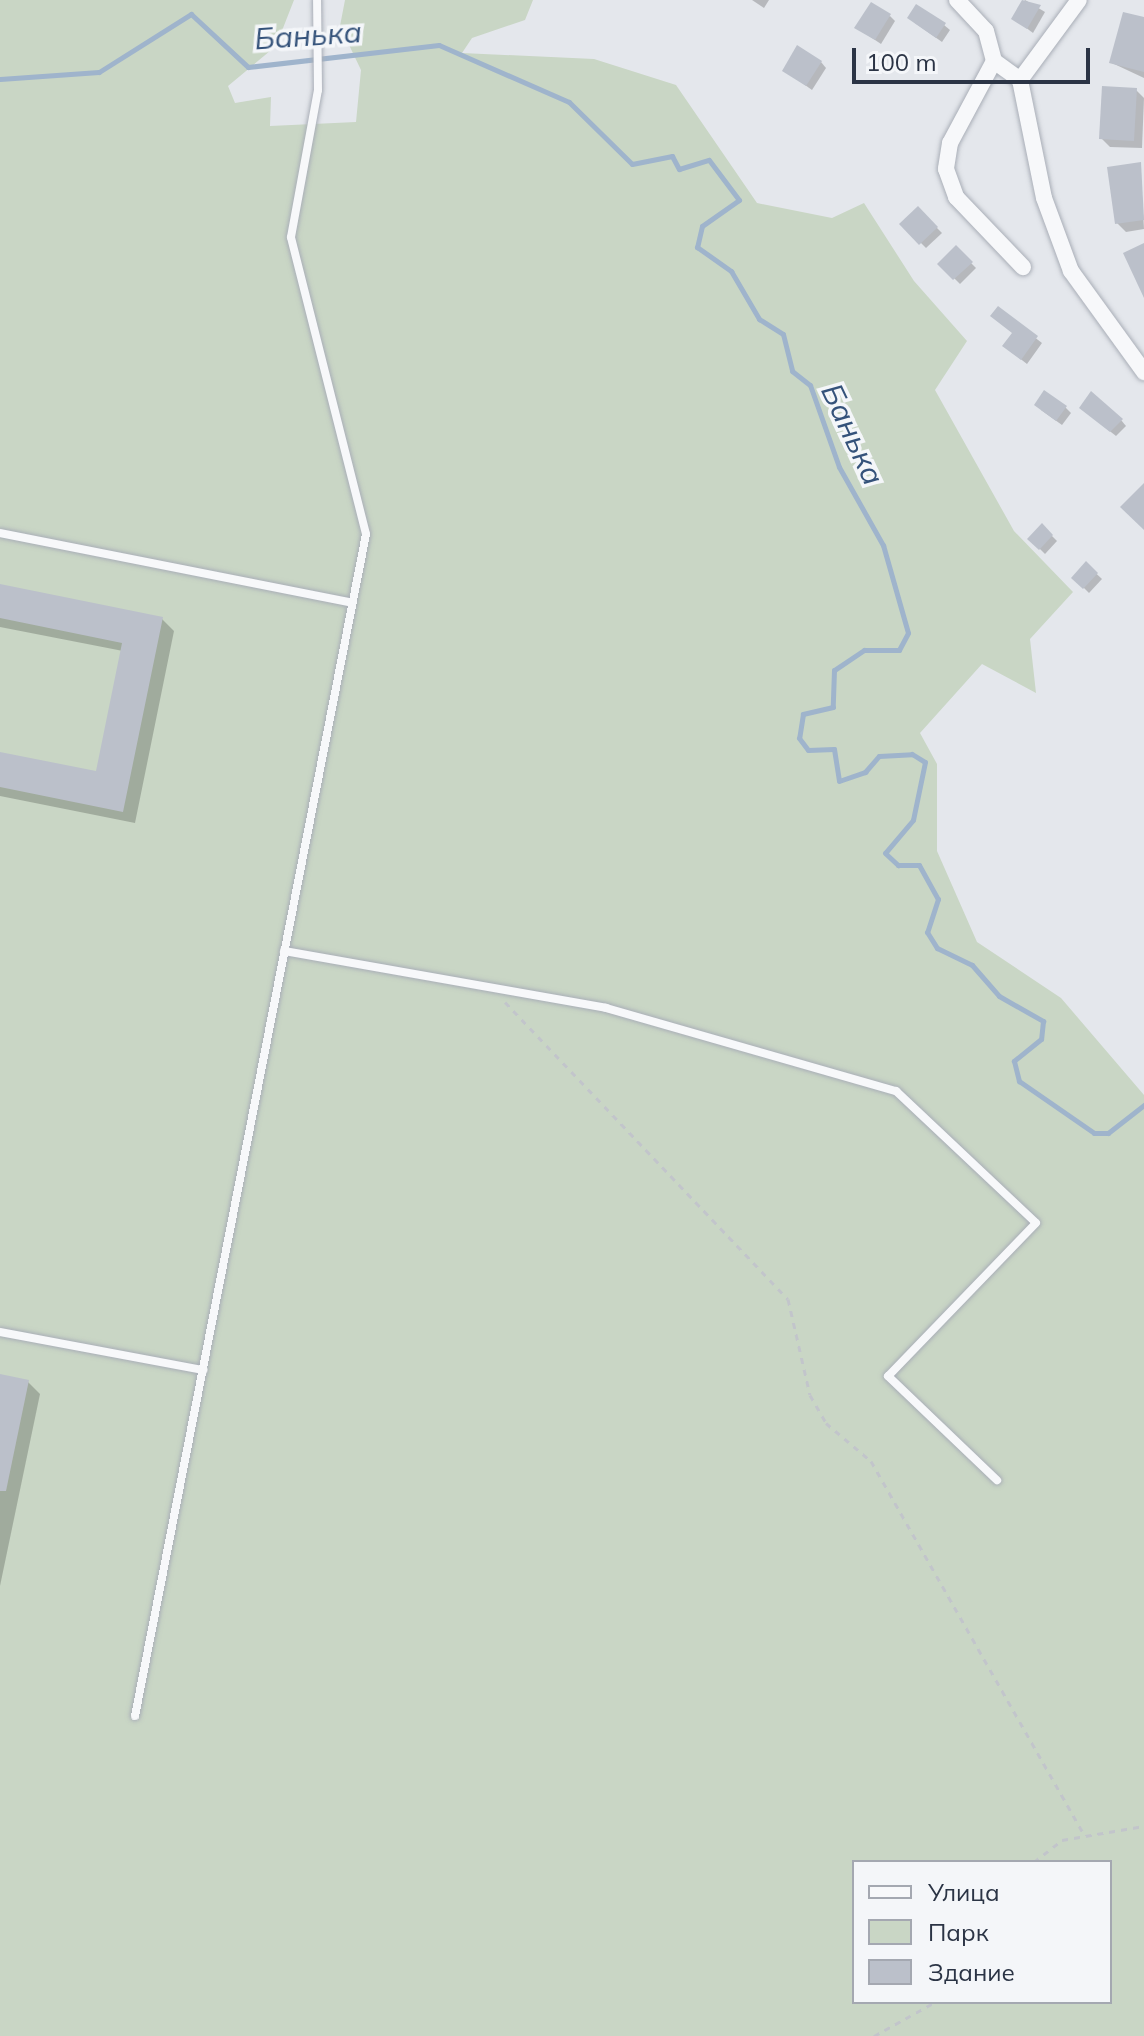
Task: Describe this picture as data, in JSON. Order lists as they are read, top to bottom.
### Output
{
  "water": ["Банька"],
  "legend": ["Улица", "Парк", "Здание"],
  "scale_bar": "100 m"
}
